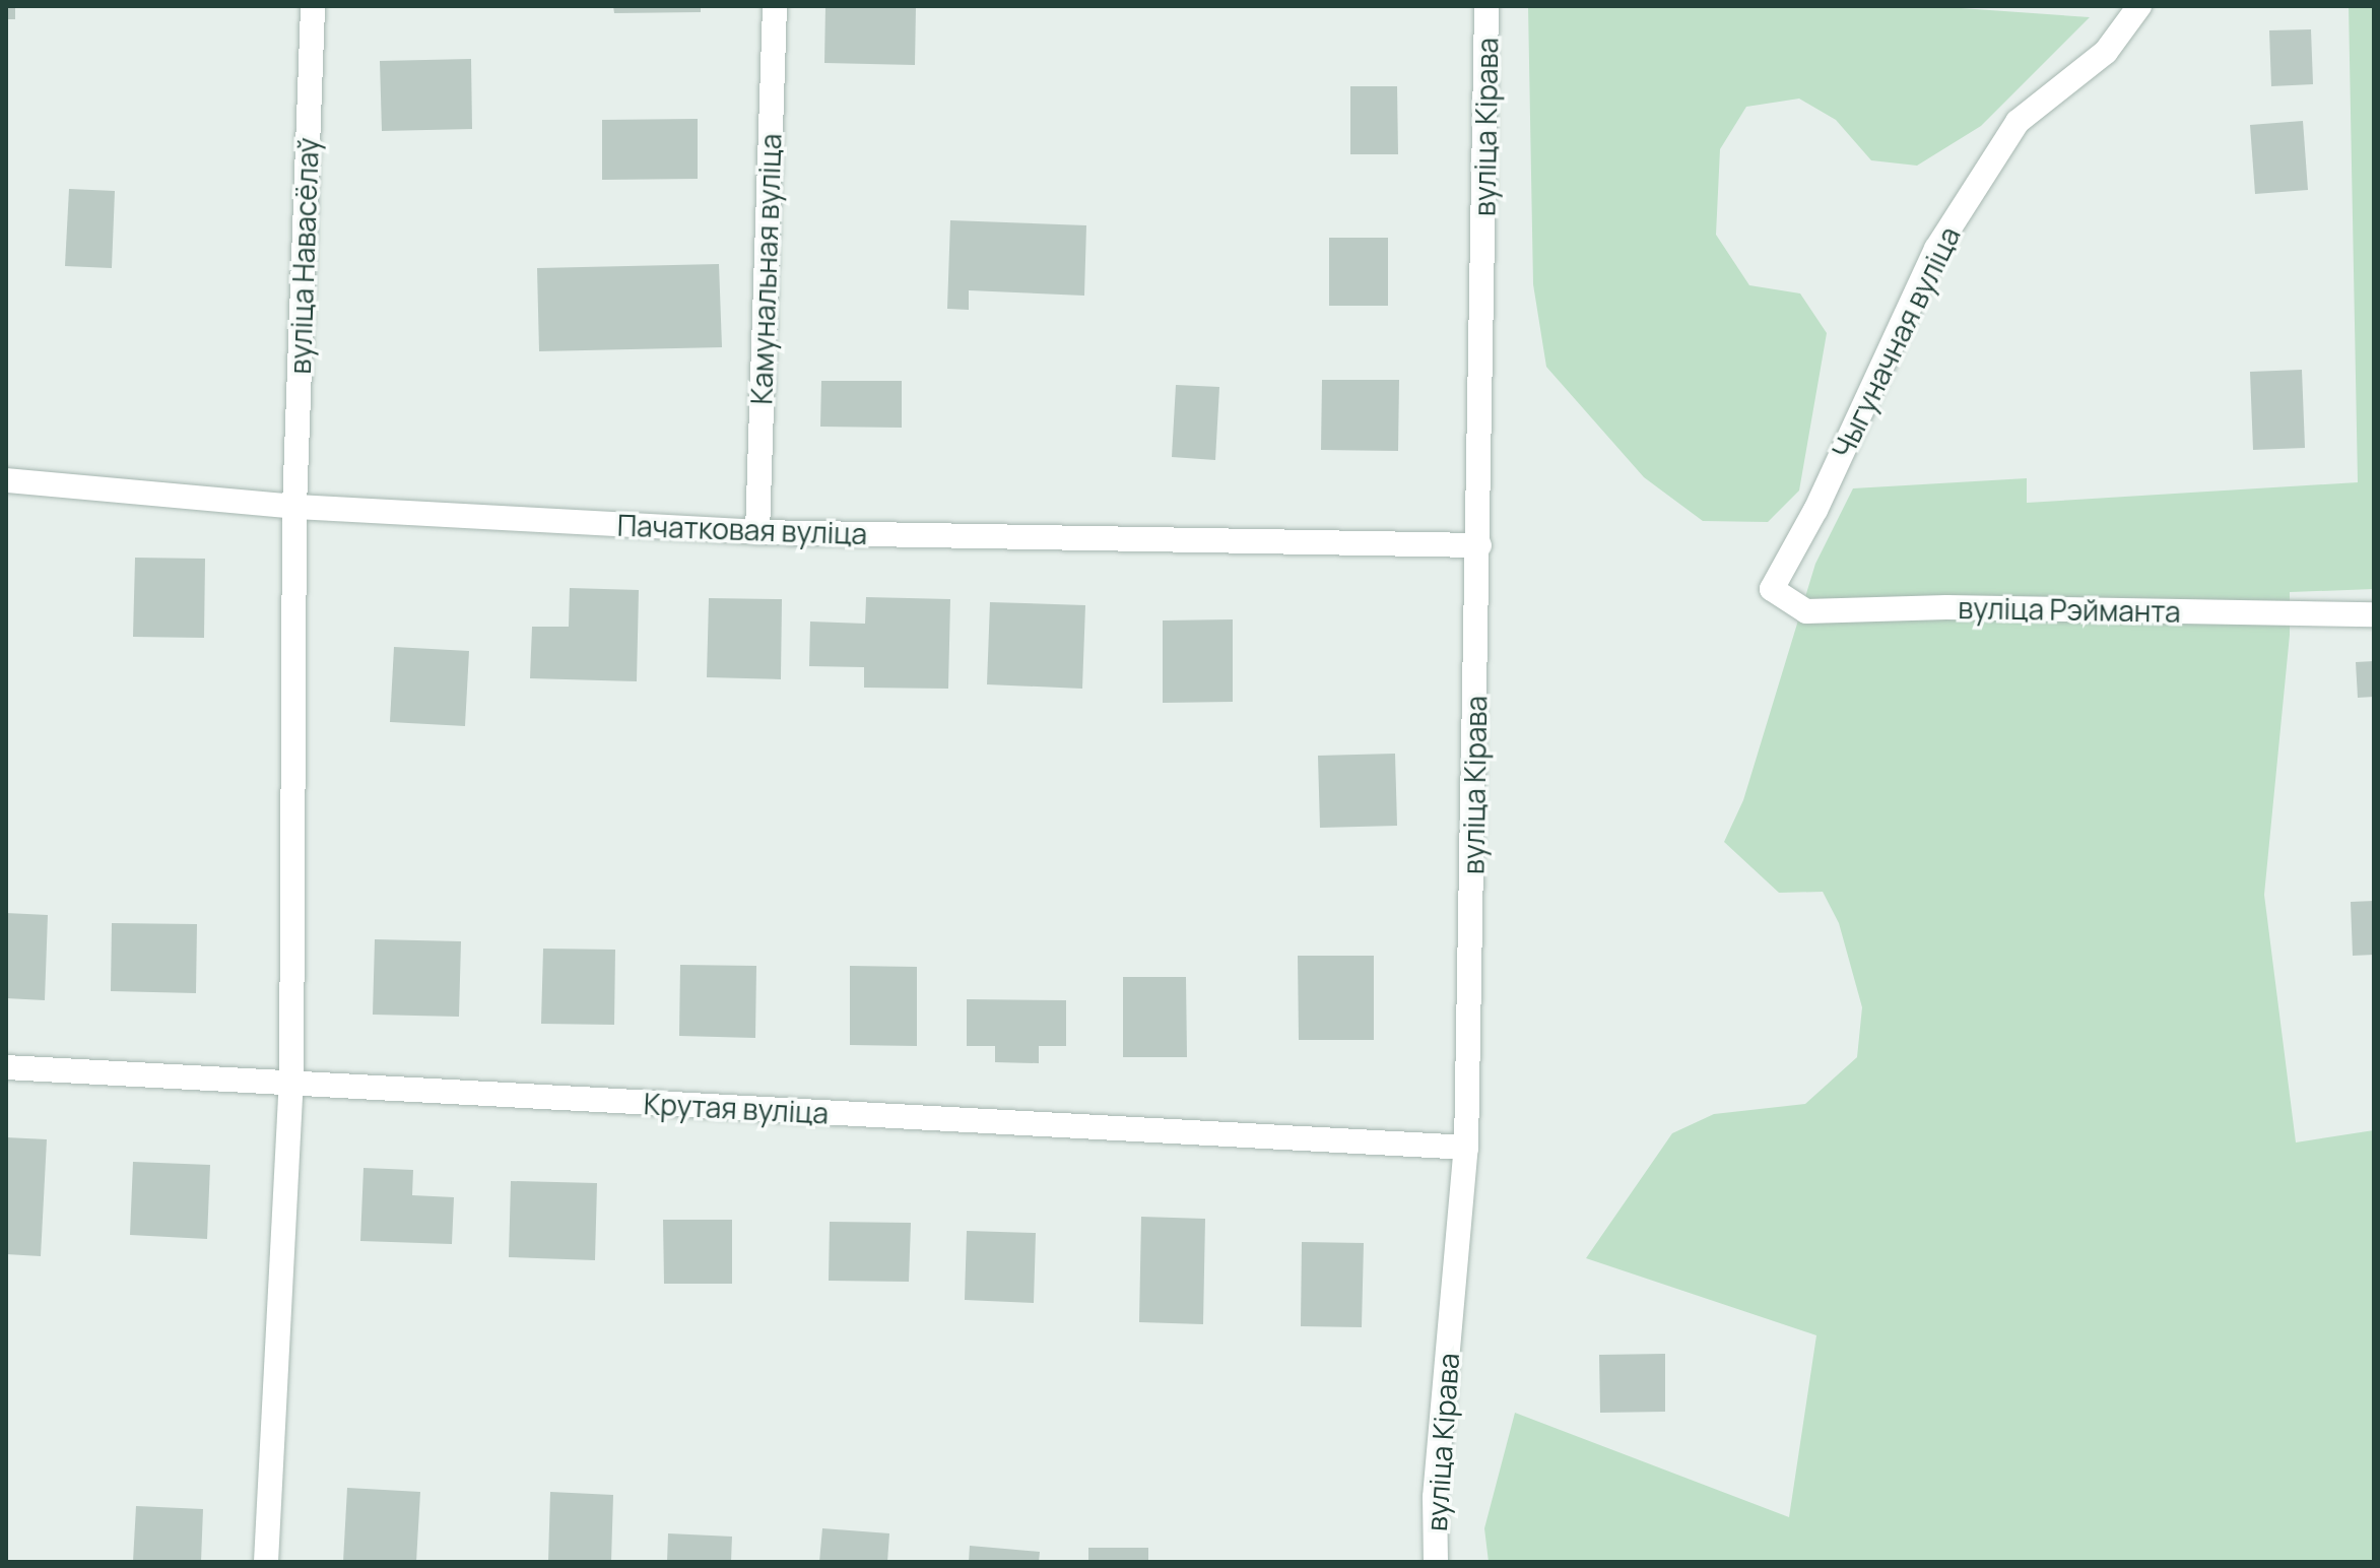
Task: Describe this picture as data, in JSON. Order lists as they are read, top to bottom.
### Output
{
  "streets": {
    "street": [
      "вуліца Кірава",
      "вуліца Навасёлаў",
      "Камунальная вуліца",
      "Чыгуначная вуліца",
      "Пачатковая вуліца",
      "вуліца Рэйманта",
      "Крутая вуліца"
    ]
  },
  "crossings": [
    ["вуліца Кірава", "Пачатковая вуліца"],
    ["вуліца Кірава", "Крутая вуліца"],
    ["вуліца Навасёлаў", "Пачатковая вуліца"],
    ["вуліца Навасёлаў", "Крутая вуліца"],
    ["Камунальная вуліца", "Пачатковая вуліца"],
    ["Чыгуначная вуліца", "вуліца Рэйманта"]
  ]
}
